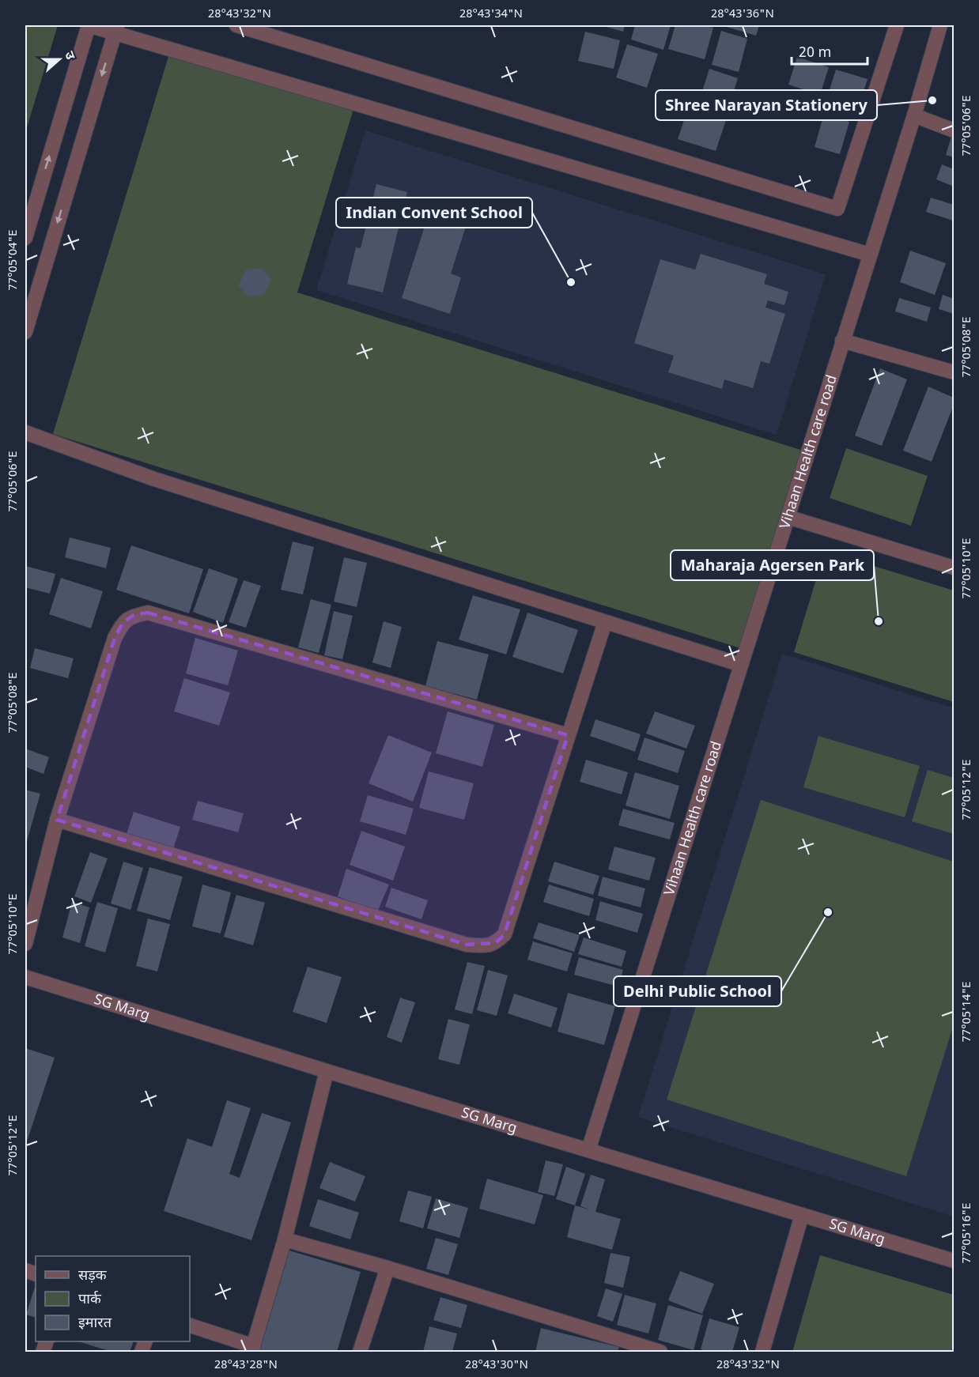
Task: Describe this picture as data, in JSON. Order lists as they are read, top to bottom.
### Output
{
  "streets": {
    "street": ["Vihaan Health care road", "SG Marg"]
  },
  "crossings": [
    ["Vihaan Health care road", "SG Marg"]
  ],
  "places": [
    "Shree Narayan Stationery",
    "Indian Convent School",
    "Maharaja Agersen Park",
    "Delhi Public School"
  ],
  "legend": ["सड़क", "पार्क", "इमारत"],
  "scale_bar": "20 m",
  "north": "right",
  "coordinates": [
    "28°43'32\"N",
    "28°43'34\"N",
    "28°43'36\"N",
    "77°05'06\"E",
    "77°05'04\"E",
    "77°05'08\"E",
    "77°05'10\"E",
    "77°05'12\"E",
    "77°05'14\"E",
    "77°05'16\"E",
    "28°43'28\"N",
    "28°43'30\"N"
  ]
}
